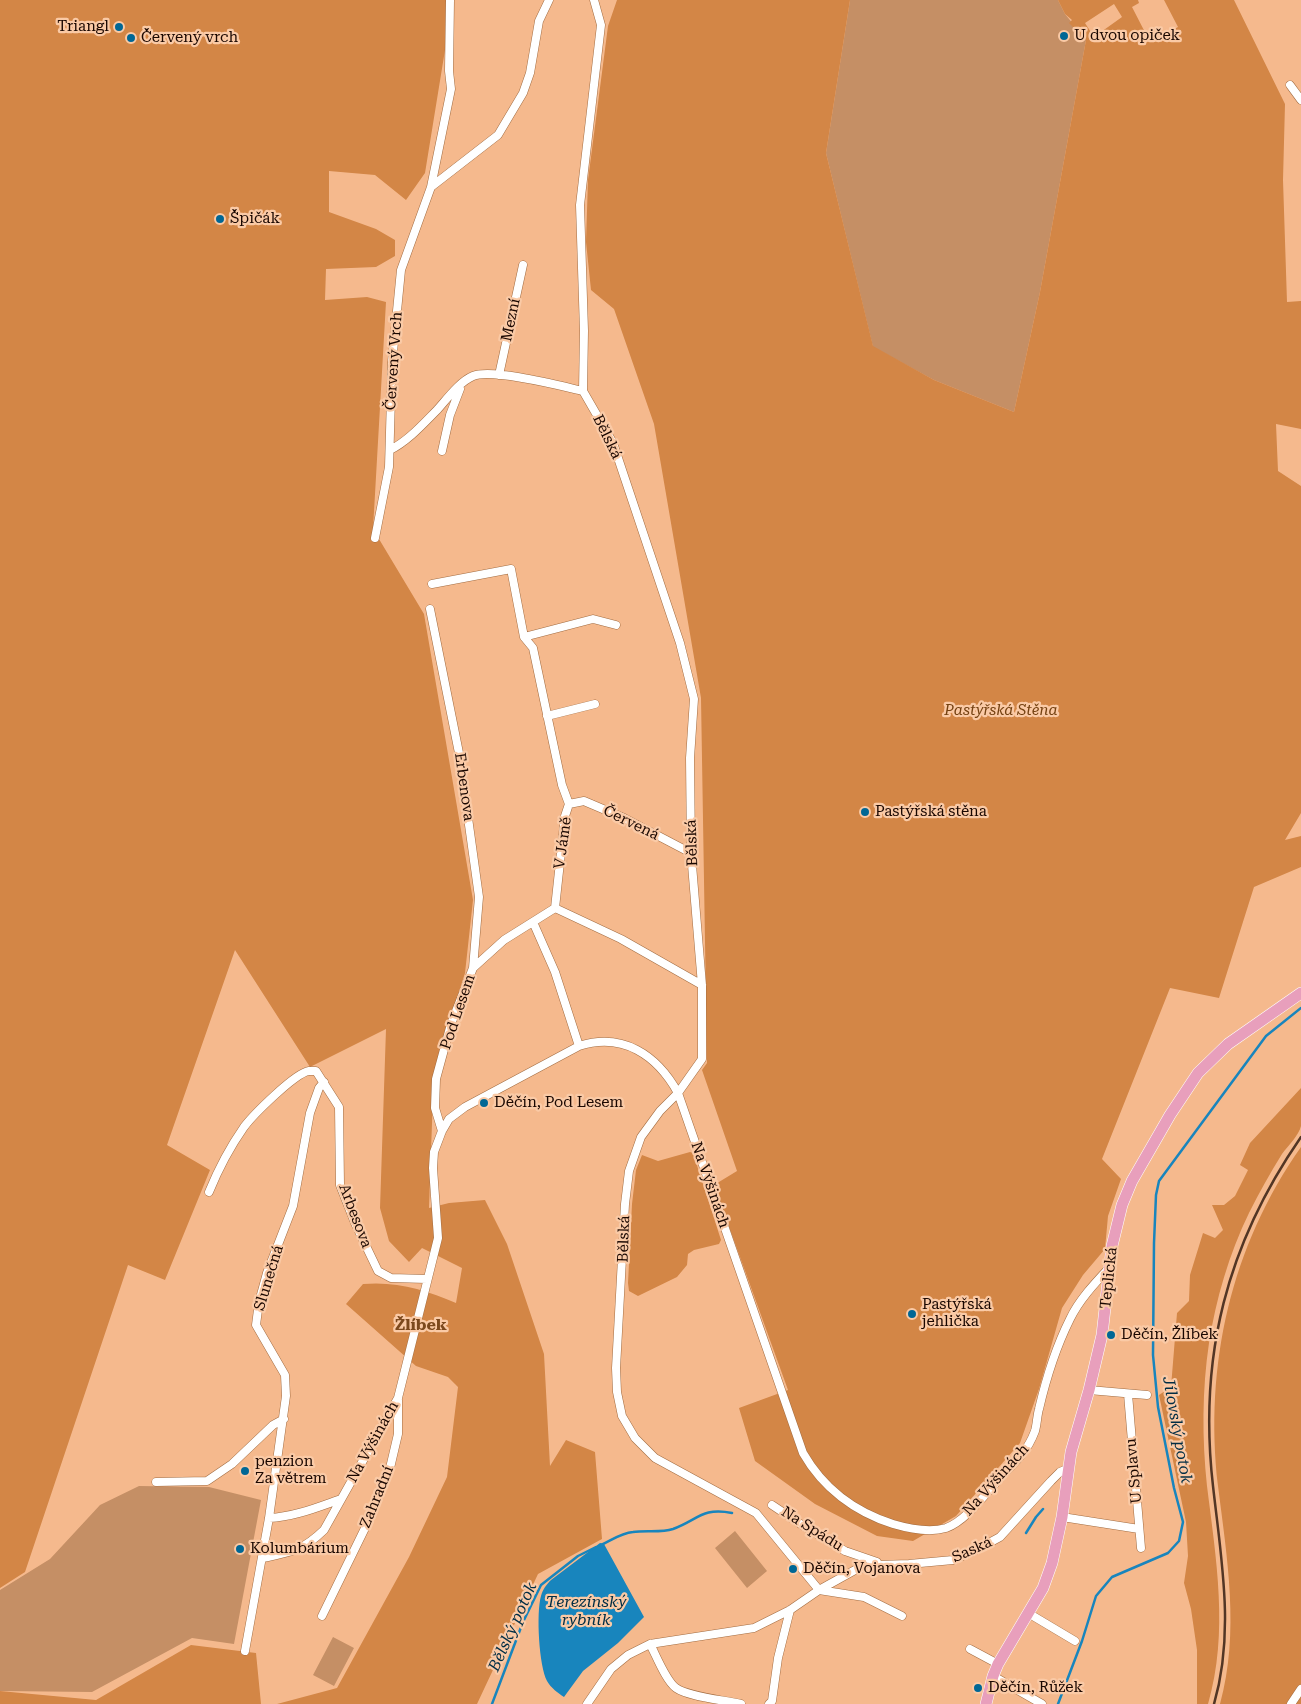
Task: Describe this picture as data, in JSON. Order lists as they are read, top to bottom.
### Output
{
  "streets": {
    "main road": ["Teplická"],
    "street": [
      "Mezní",
      "Červený Vrch",
      "Bělská",
      "Erbenova",
      "Červená",
      "V Jámě",
      "Pod Lesem",
      "Na Výšinách",
      "Arbesova",
      "Slunečná",
      "U Splavu",
      "Zahradní",
      "Na Spádu",
      "Saská"
    ]
  },
  "crossings": [
    ["Bělská", "Červená"],
    ["Bělská", "Na Výšinách"],
    ["Bělská", "Saská"],
    ["Erbenova", "Pod Lesem"],
    ["Červená", "V Jámě"],
    ["Pod Lesem", "Na Výšinách"],
    ["Na Výšinách", "Arbesova"],
    ["Na Výšinách", "Slunečná"],
    ["Na Výšinách", "Teplická"],
    ["Na Výšinách", "Zahradní"],
    ["Arbesova", "Slunečná"],
    ["Teplická", "Saská"],
    ["Na Spádu", "Saská"]
  ],
  "districts": ["Žlíbek"],
  "water": ["Jílovský potok", "Terezínský rybník", "Bělský potok"],
  "parks": ["Pastýřská Stěna"],
  "places": [
    "Triangl",
    "U dvou opiček",
    "Červený vrch",
    "Špičák",
    "Pastýřská stěna",
    "Děčín, Pod Lesem",
    "Pastýřská jehlička",
    "Děčín, Žlíbek",
    "penzion Za větrem",
    "Kolumbárium",
    "Děčín, Vojanova",
    "Děčín, Růžek"
  ]
}
